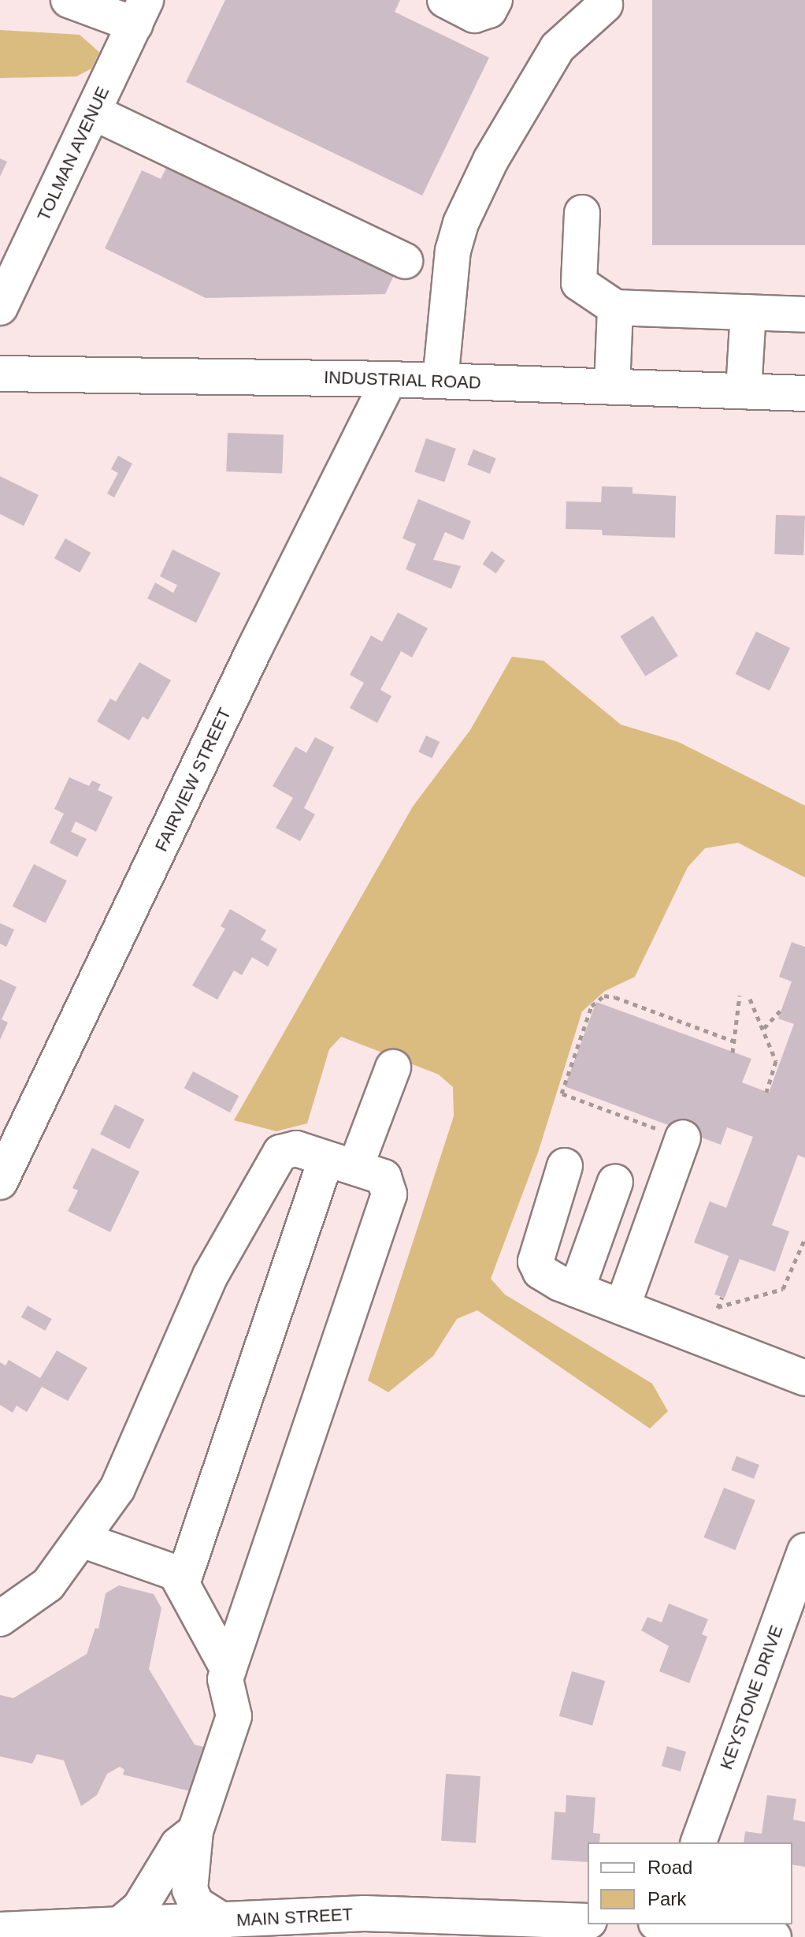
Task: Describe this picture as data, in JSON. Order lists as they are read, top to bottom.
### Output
{
  "streets": {
    "street": [
      "TOLMAN AVENUE",
      "INDUSTRIAL ROAD",
      "FAIRVIEW STREET",
      "KEYSTONE DRIVE",
      "MAIN STREET"
    ]
  },
  "crossings": [
    ["INDUSTRIAL ROAD", "FAIRVIEW STREET"]
  ],
  "legend": ["Road", "Park"]
}
